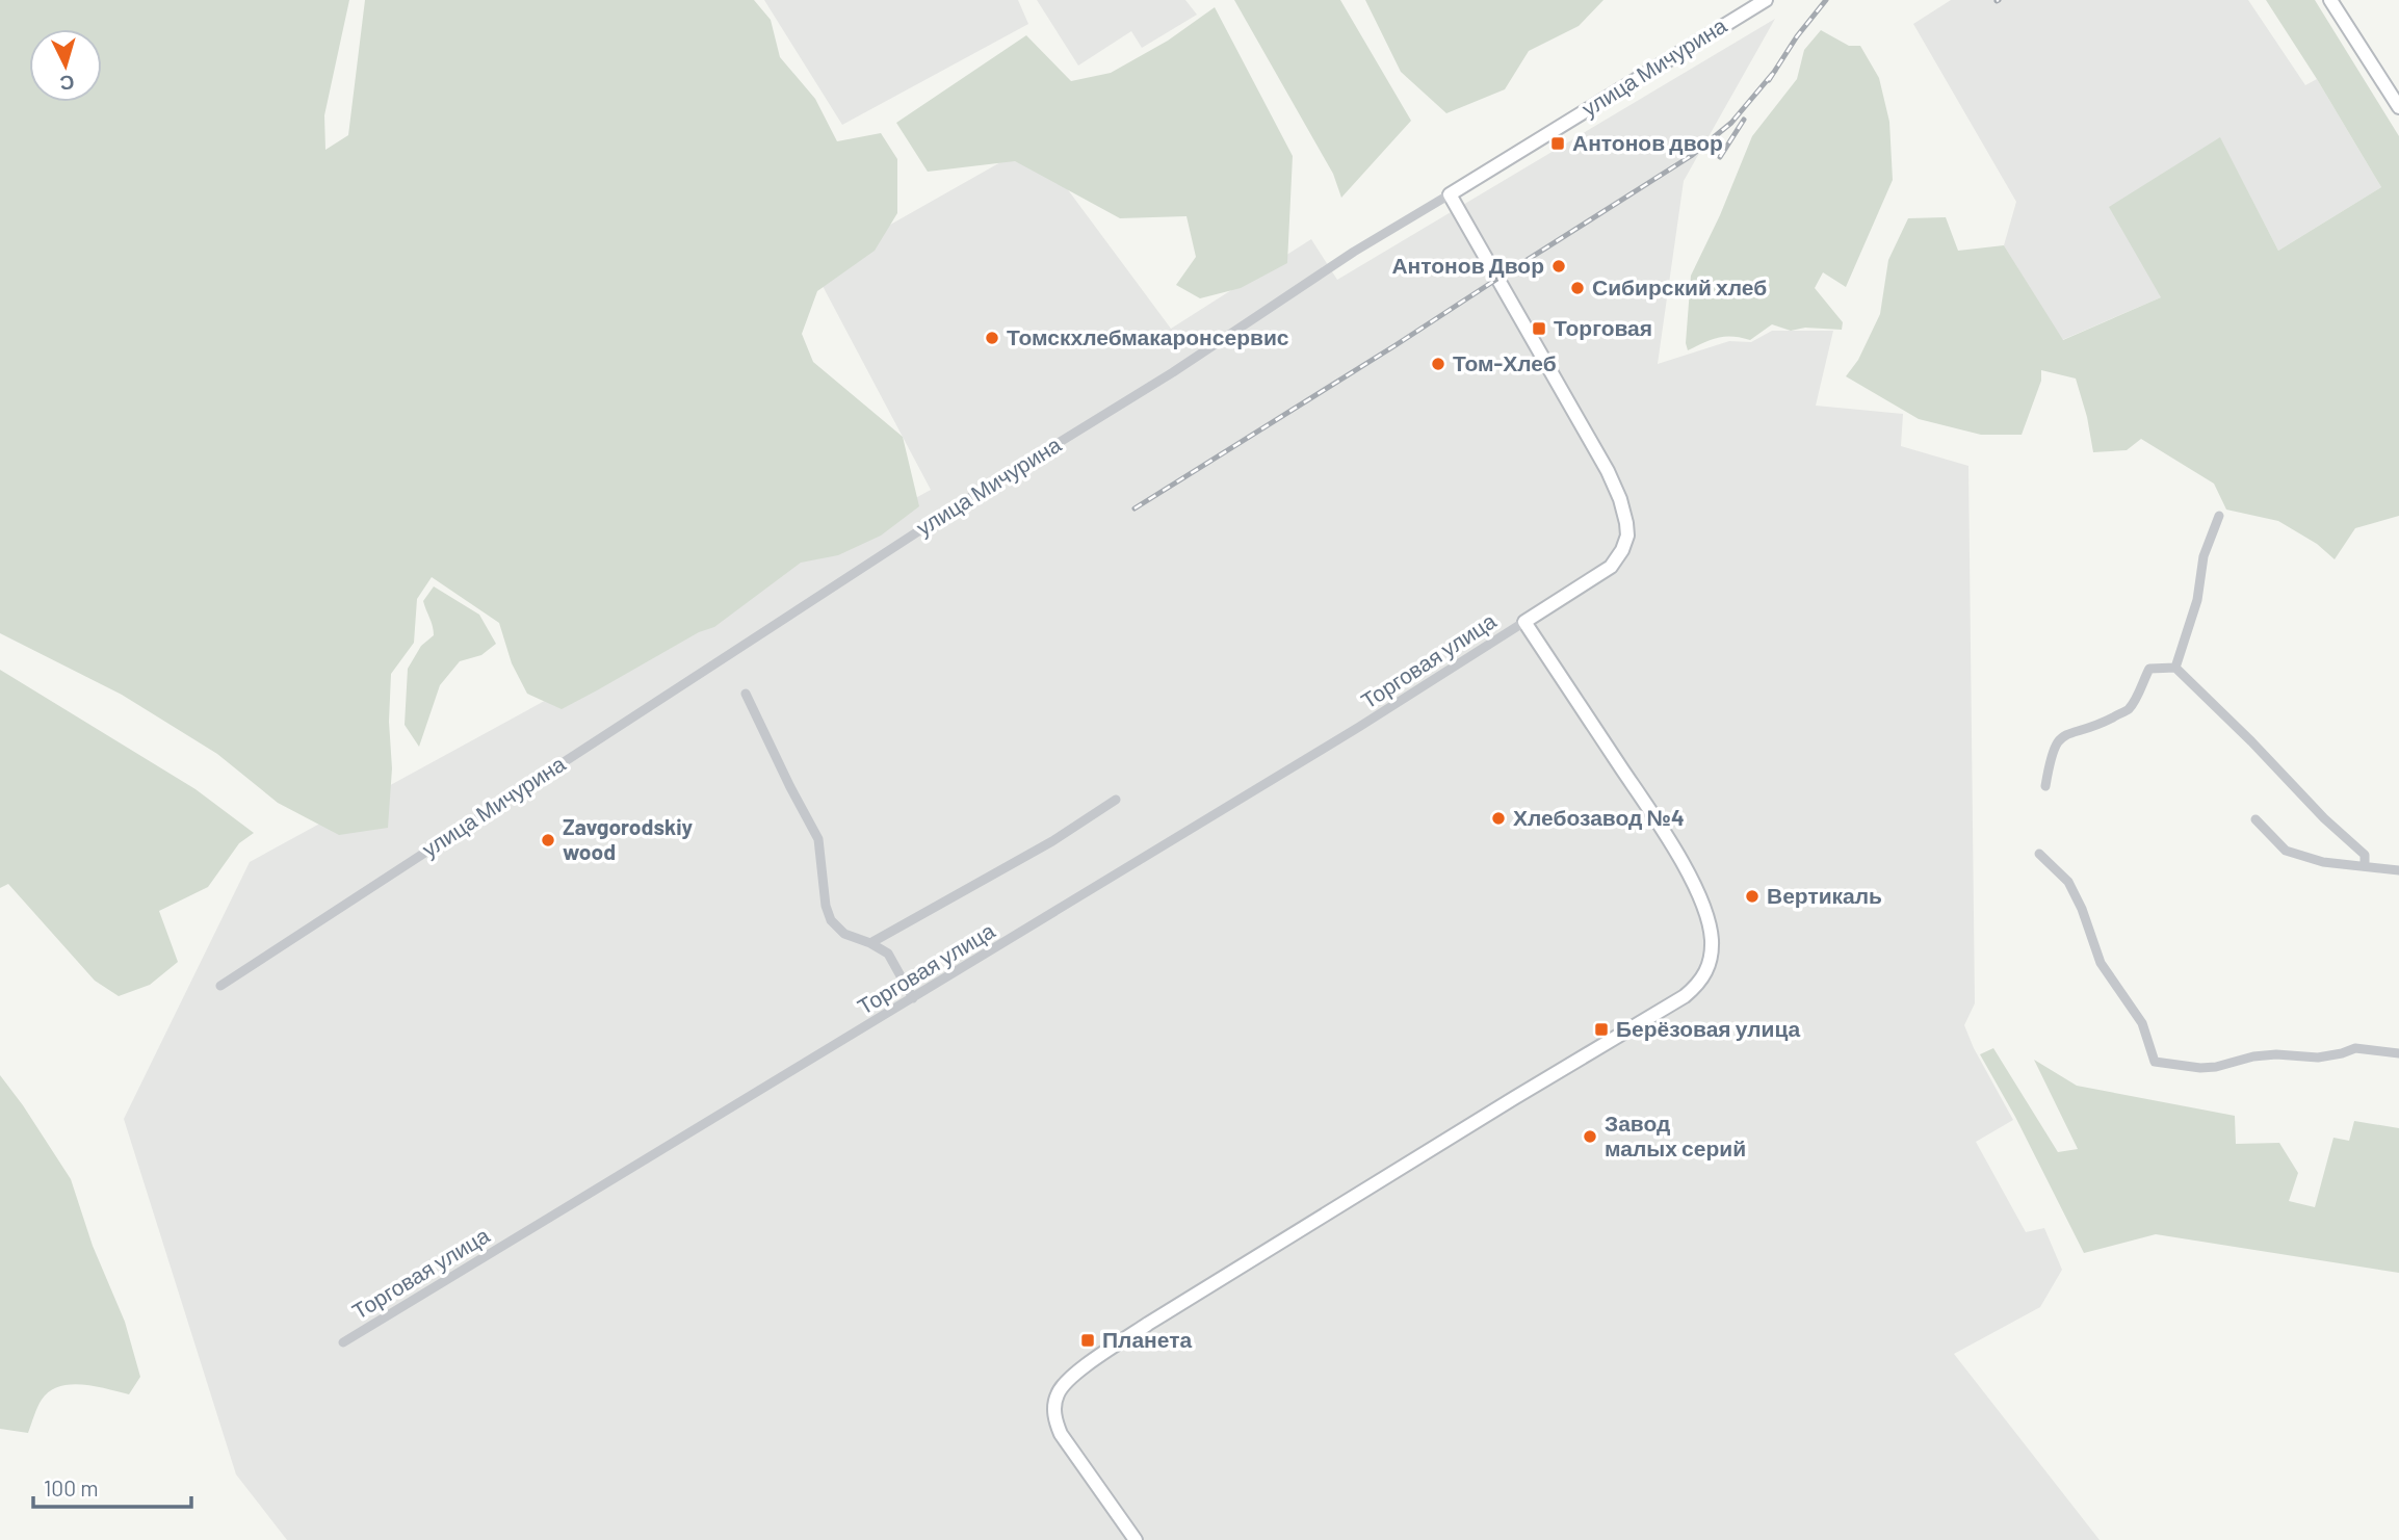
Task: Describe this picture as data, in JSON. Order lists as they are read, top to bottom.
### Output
{
  "streets": {
    "street": ["улица Мичурина", "Торговая улица"]
  },
  "places": {
    "transit": [
      "Антонов двор",
      "Торговая",
      "Берёзовая улица",
      "Планета"
    ],
    "other": [
      "Антонов Двор",
      "Сибирский хлеб",
      "Томскхлебмакаронсервис",
      "Том-Хлеб",
      "Хлебозавод №4",
      "Zavgorodskiy wood",
      "Вертикаль",
      "Завод малых серий"
    ]
  },
  "scale_bar": "100 m",
  "north": "bottom"
}
